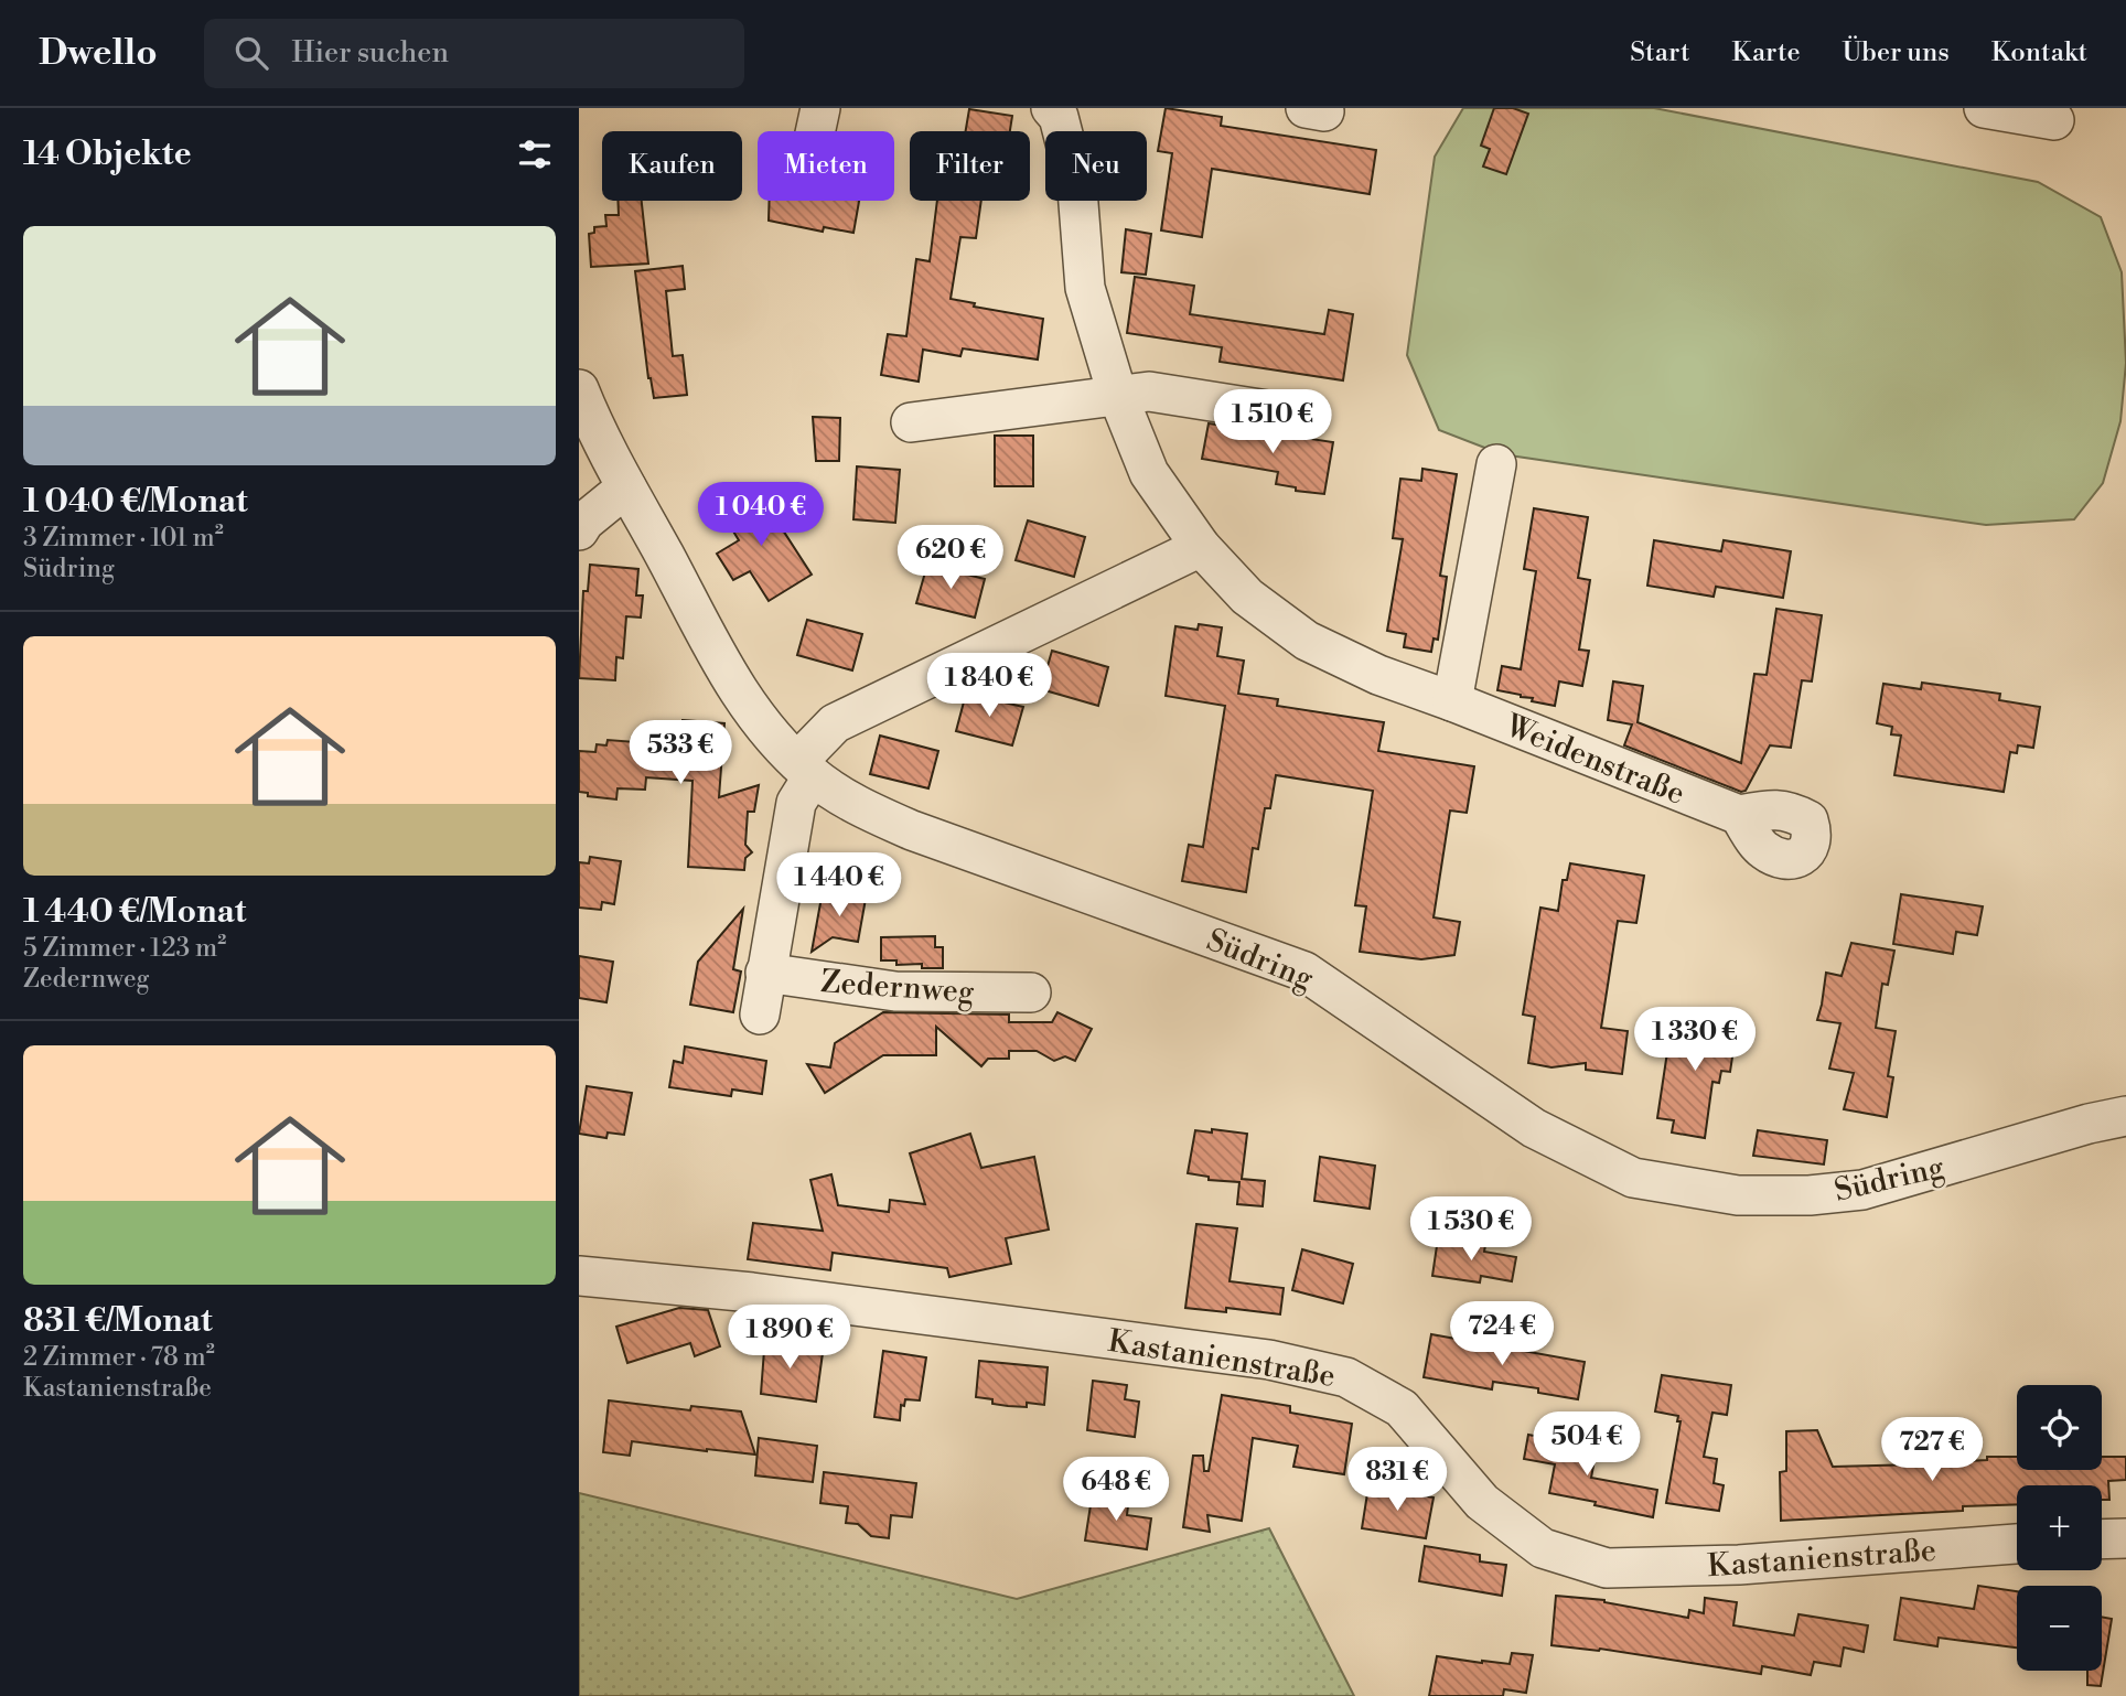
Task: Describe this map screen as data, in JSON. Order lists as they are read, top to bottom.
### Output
{
  "streets": {
    "street": [
      "Weidenstraße",
      "Südring",
      "Zedernweg",
      "Kastanienstraße"
    ]
  },
  "page": {
    "header": "Dwello",
    "search": "Hier suchen",
    "nav": [
      "Start",
      "Karte",
      "Über uns",
      "Kontakt"
    ],
    "heading": "14 Objekte",
    "chip": [
      "Kaufen",
      "Mieten",
      "Filter",
      "Neu"
    ],
    "list": [
      {
        "name": "1 040 €/Monat",
        "note": "3 Zimmer · 101 m² · Südring"
      },
      {
        "name": "1 440 €/Monat",
        "note": "5 Zimmer · 123 m² · Zedernweg"
      },
      {
        "name": "831 €/Monat",
        "note": "2 Zimmer · 78 m² · Kastanienstraße"
      }
    ],
    "price": [
      "1 510 €",
      "1 040 €",
      "620 €",
      "1 840 €",
      "533 €",
      "1 440 €",
      "1 330 €",
      "1 530 €",
      "724 €",
      "1 890 €",
      "504 €",
      "727 €",
      "831 €",
      "648 €"
    ],
    "map_buttons": ["+", "−"]
  }
}
